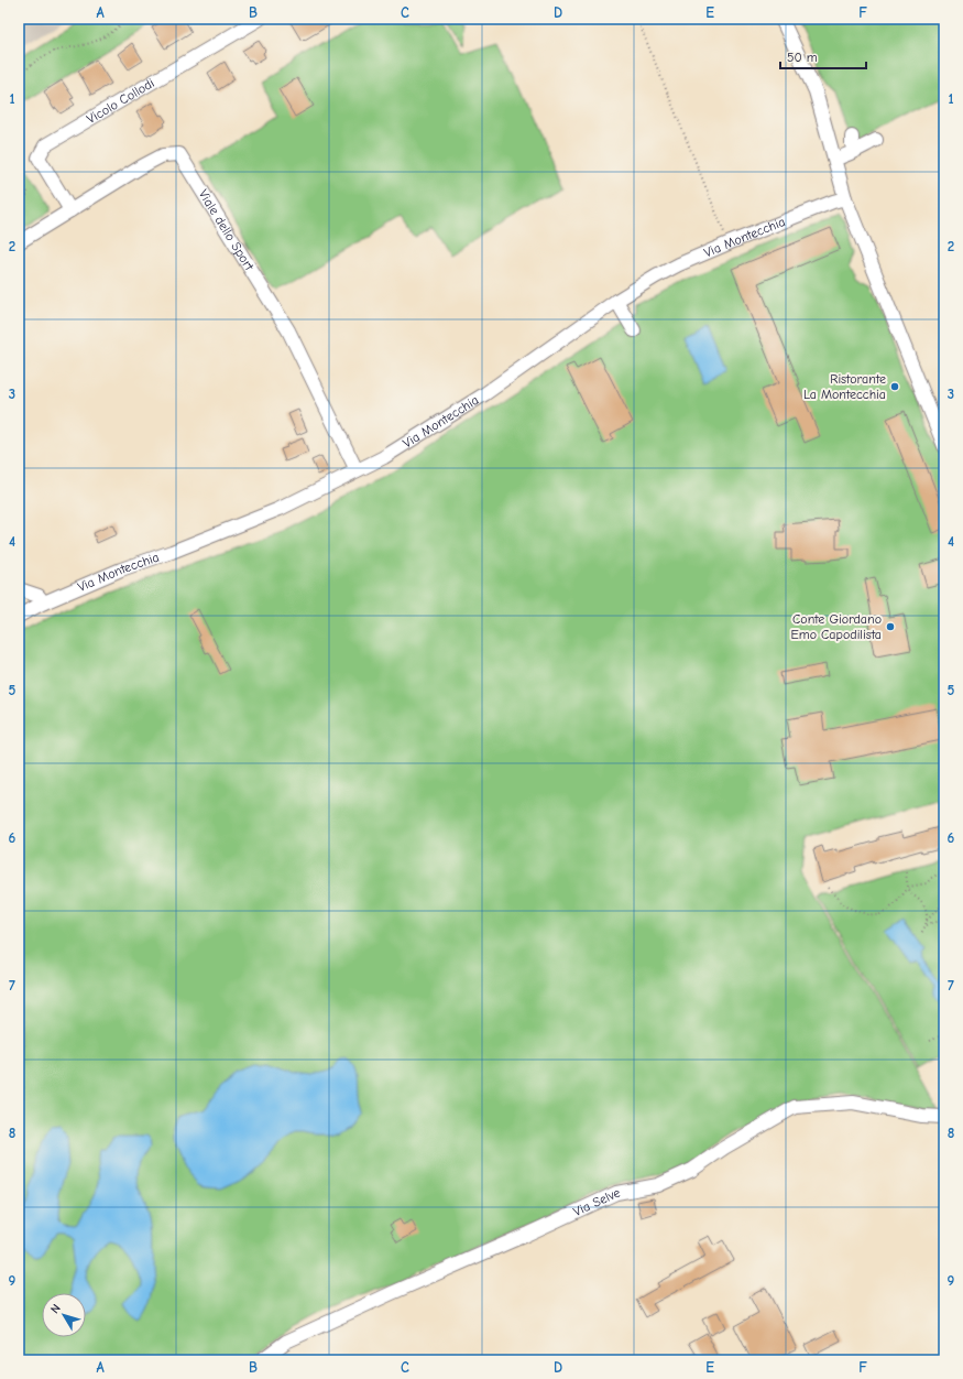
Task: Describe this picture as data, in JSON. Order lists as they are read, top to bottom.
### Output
{
  "streets": {
    "street": [
      "Vicolo Collodi",
      "Viale dello Sport",
      "Via Montecchia",
      "Via Selve"
    ]
  },
  "crossings": [
    ["Vicolo Collodi", "Viale dello Sport"],
    ["Viale dello Sport", "Via Montecchia"]
  ],
  "places": ["Ristorante La Montecchia", "Conte Giordano Emo Capodilista"],
  "scale_bar": "50 m",
  "north": "top left",
  "grid": {
    "columns": [
      "A",
      "B",
      "C",
      "D",
      "E",
      "F"
    ],
    "rows": [
      "1",
      "2",
      "3",
      "4",
      "5",
      "6",
      "7",
      "8",
      "9"
    ]
  }
}
